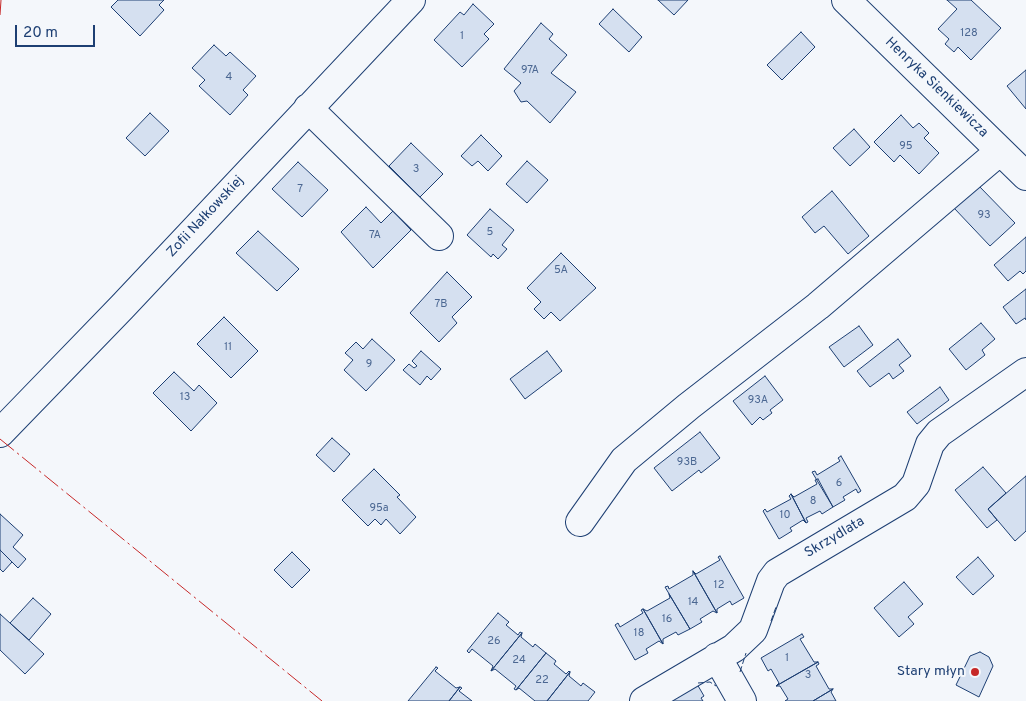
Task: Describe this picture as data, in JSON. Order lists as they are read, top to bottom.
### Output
{
  "streets": {
    "street": ["Henryka Sienkiewicza", "Zofii Nałkowskiej", "Skrzydlata"]
  },
  "places": ["Stary młyn"],
  "house_numbers": [
    "128",
    "1",
    "97A",
    "4",
    "95",
    "3",
    "7",
    "93",
    "5",
    "7A",
    "5A",
    "7B",
    "11",
    "9",
    "13",
    "93A",
    "93B",
    "6",
    "8",
    "95a",
    "10",
    "12",
    "14",
    "16",
    "18",
    "26",
    "1",
    "24",
    "3",
    "22"
  ],
  "scale_bar": "20 m"
}
